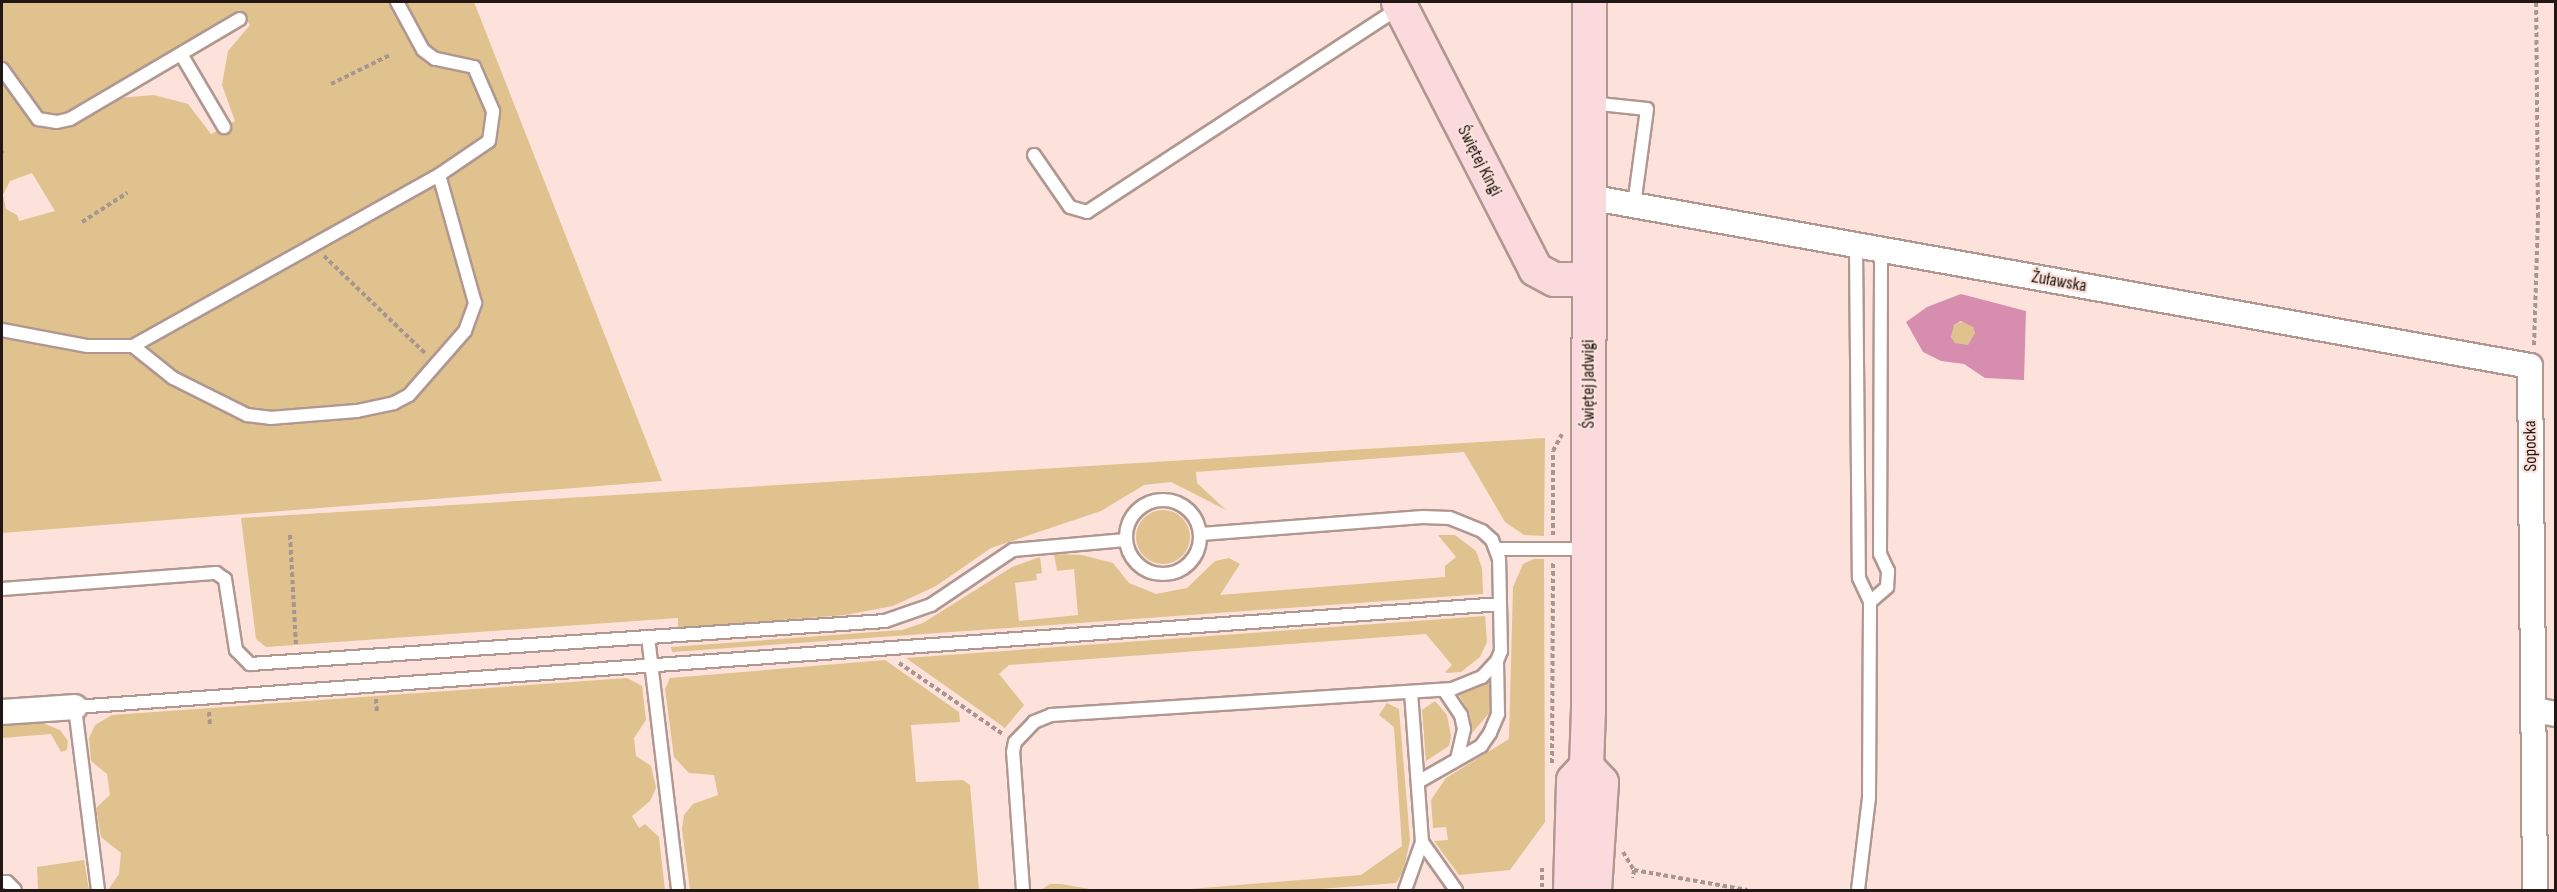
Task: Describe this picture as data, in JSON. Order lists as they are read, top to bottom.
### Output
{
  "streets": {
    "main road": ["Świętej Kingi", "Świętej Jadwigi"],
    "street": ["Żuławska", "Sopocka"]
  },
  "crossings": [
    ["Świętej Kingi", "Świętej Jadwigi"],
    ["Żuławska", "Świętej Jadwigi"],
    ["Żuławska", "Sopocka"]
  ]
}
